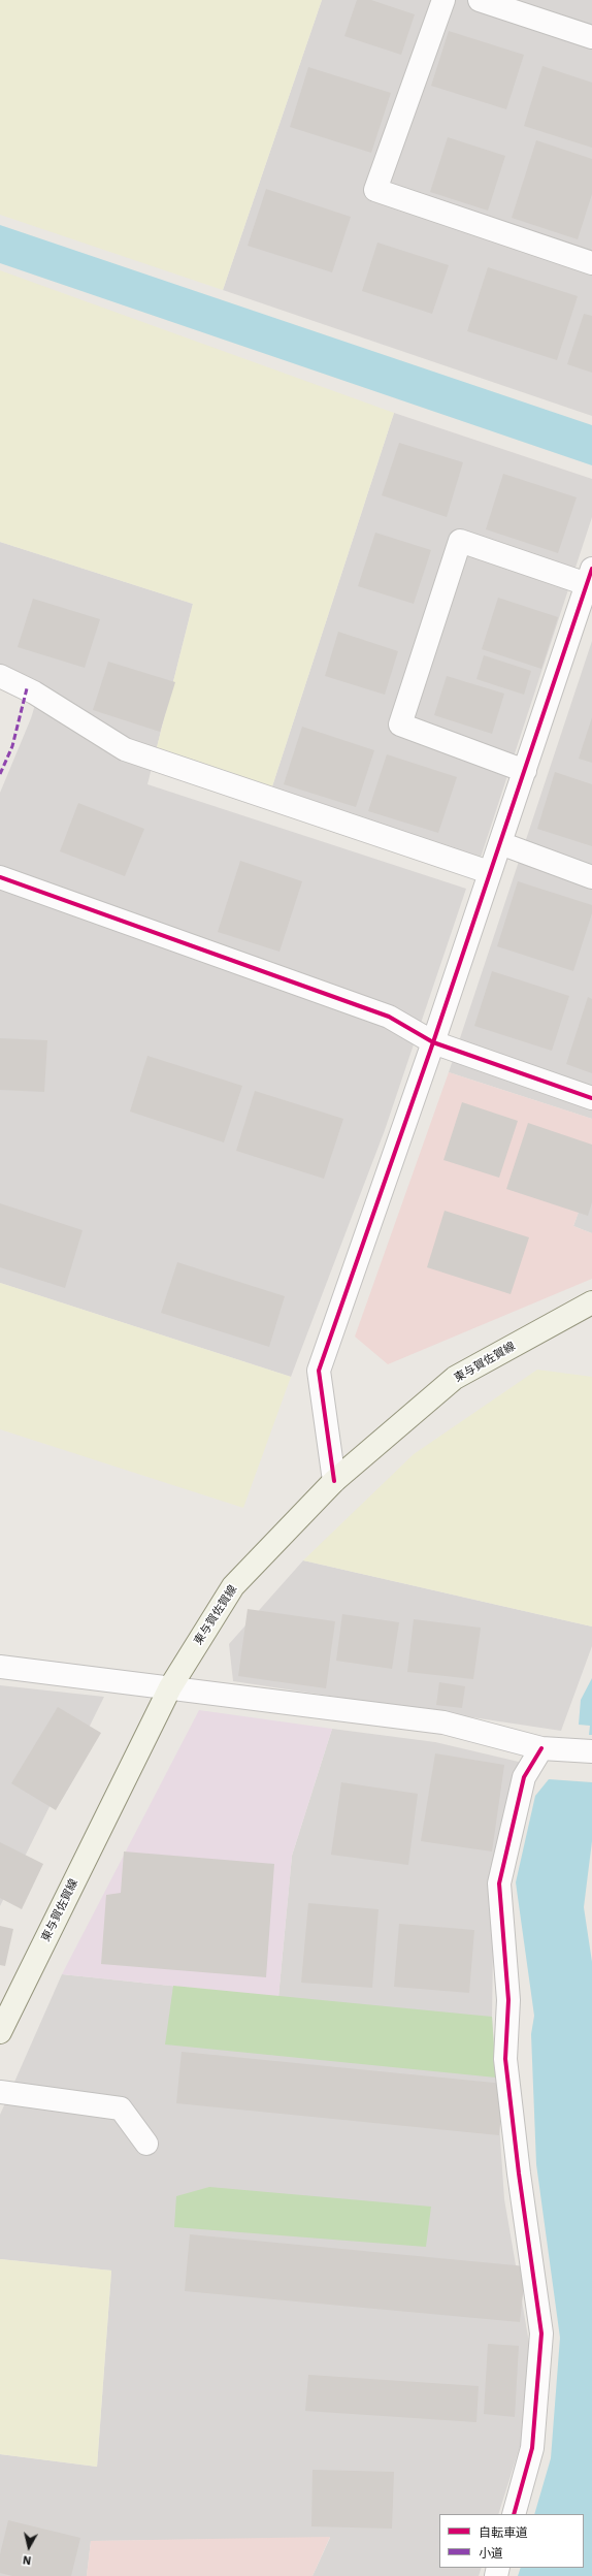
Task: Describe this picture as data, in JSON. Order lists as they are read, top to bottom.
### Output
{
  "streets": {
    "main road": ["東与賀佐賀線"]
  },
  "legend": ["自転車道", "小道"],
  "north": "bottom"
}
